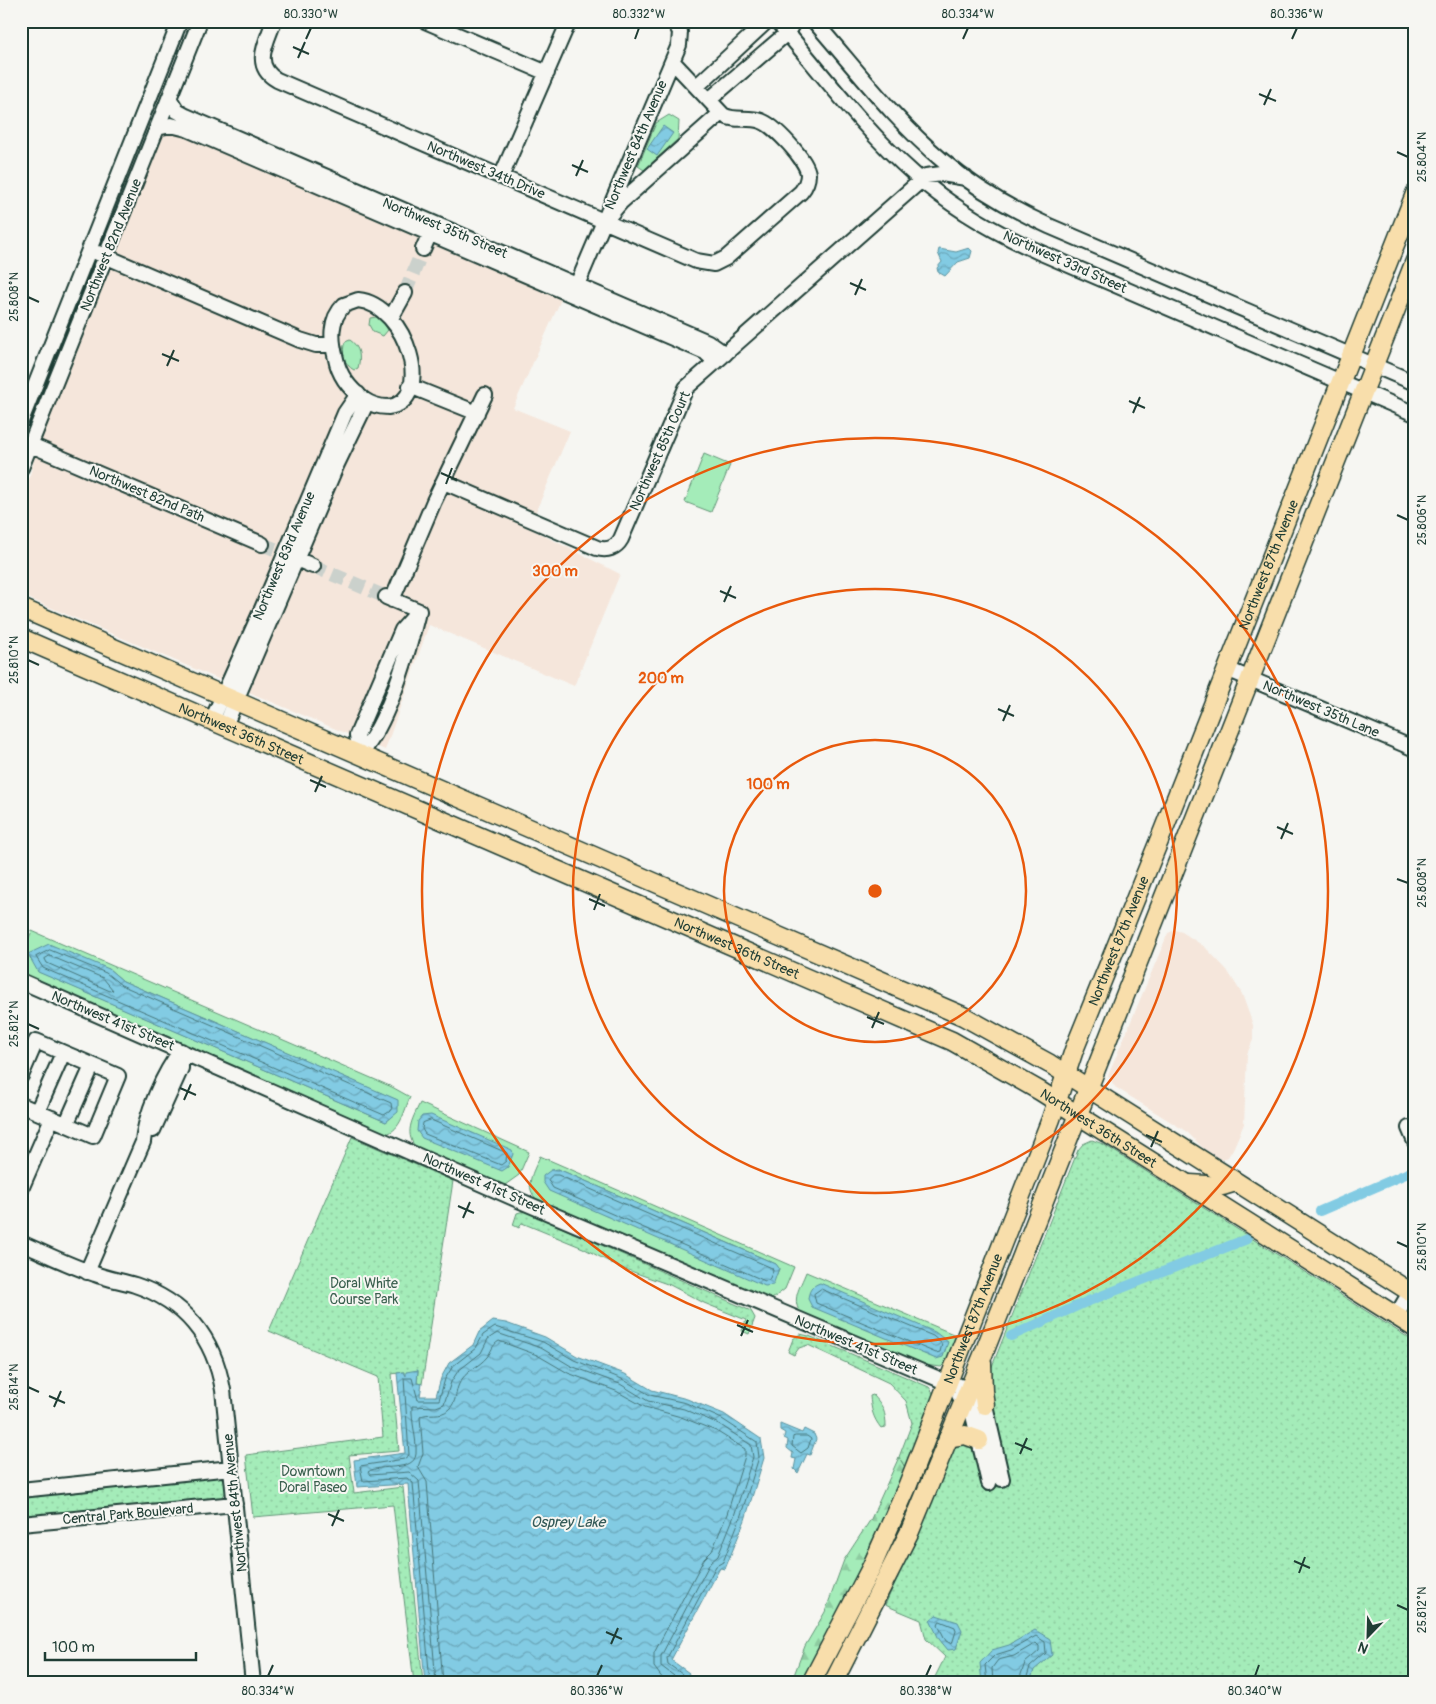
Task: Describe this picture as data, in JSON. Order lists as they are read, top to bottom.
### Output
{
  "streets": {
    "main road": ["Northwest 87th Avenue", "Northwest 36th Street"],
    "street": [
      "Northwest 84th Avenue",
      "Northwest 34th Drive",
      "Northwest 35th Street",
      "Northwest 82nd Avenue",
      "Northwest 33rd Street",
      "Northwest 85th Court",
      "Northwest 82nd Path",
      "Northwest 83rd Avenue",
      "Northwest 35th Lane",
      "Northwest 41st Street",
      "Central Park Boulevard"
    ]
  },
  "crossings": [
    ["Northwest 84th Avenue", "Northwest 34th Drive"],
    ["Northwest 84th Avenue", "Central Park Boulevard"],
    ["Northwest 35th Street", "Northwest 82nd Avenue"],
    ["Northwest 35th Street", "Northwest 85th Court"],
    ["Northwest 82nd Avenue", "Northwest 82nd Path"],
    ["Northwest 33rd Street", "Northwest 85th Court"],
    ["Northwest 33rd Street", "Northwest 87th Avenue"],
    ["Northwest 83rd Avenue", "Northwest 36th Street"],
    ["Northwest 87th Avenue", "Northwest 35th Lane"],
    ["Northwest 87th Avenue", "Northwest 36th Street"],
    ["Northwest 87th Avenue", "Northwest 41st Street"]
  ],
  "water": ["Osprey Lake"],
  "parks": ["Doral White Course Park", "Downtown Doral Paseo"],
  "scale_bar": "100 m",
  "north": "bottom left",
  "coordinates": [
    "80.330°W",
    "80.332°W",
    "80.334°W",
    "80.336°W",
    "25.804°N",
    "25.808°N",
    "25.806°N",
    "25.810°N",
    "25.812°N",
    "25.814°N",
    "80.338°W",
    "80.340°W"
  ],
  "rings": ["300 m", "200 m", "100 m"]
}
